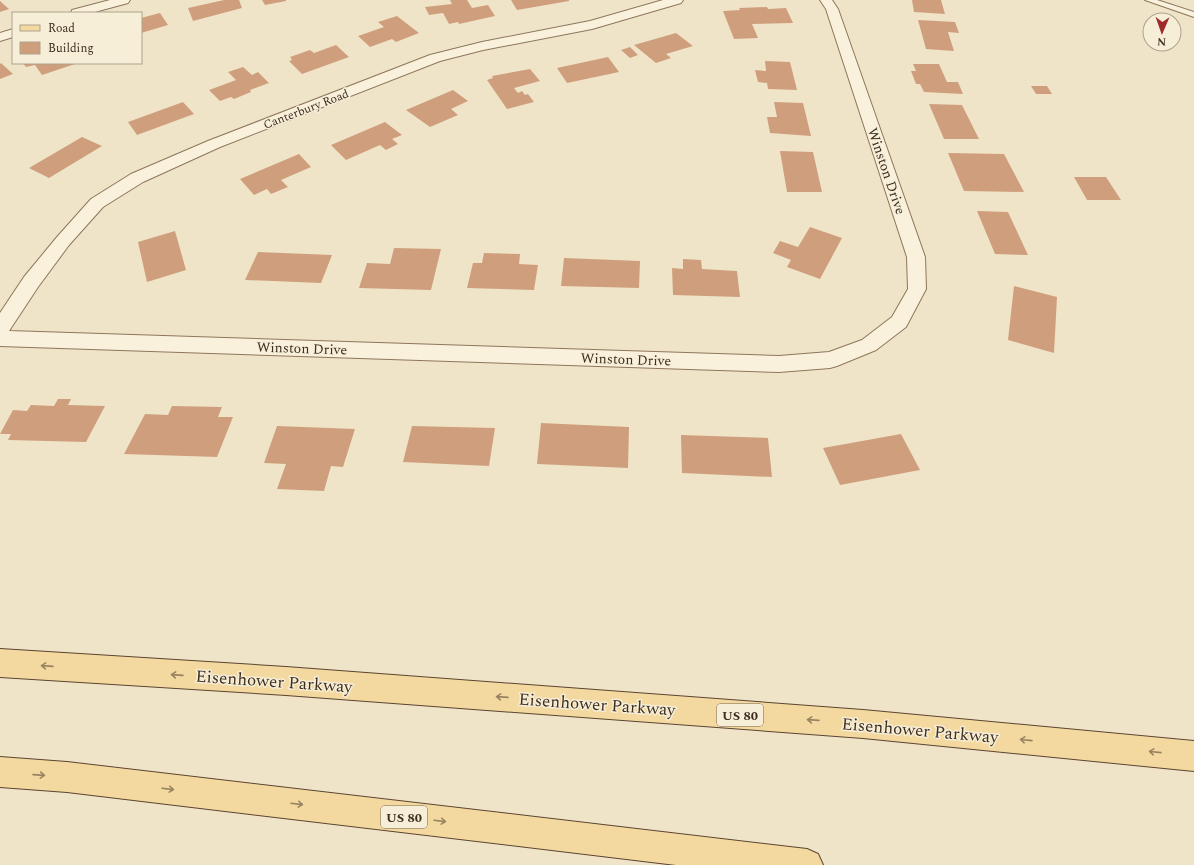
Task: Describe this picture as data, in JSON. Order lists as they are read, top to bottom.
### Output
{
  "streets": {
    "main road": ["Eisenhower Parkway", "US 80"],
    "street": ["Canterbury Road", "Winston Drive"]
  },
  "legend": ["Road", "Building"],
  "north": "bottom"
}
